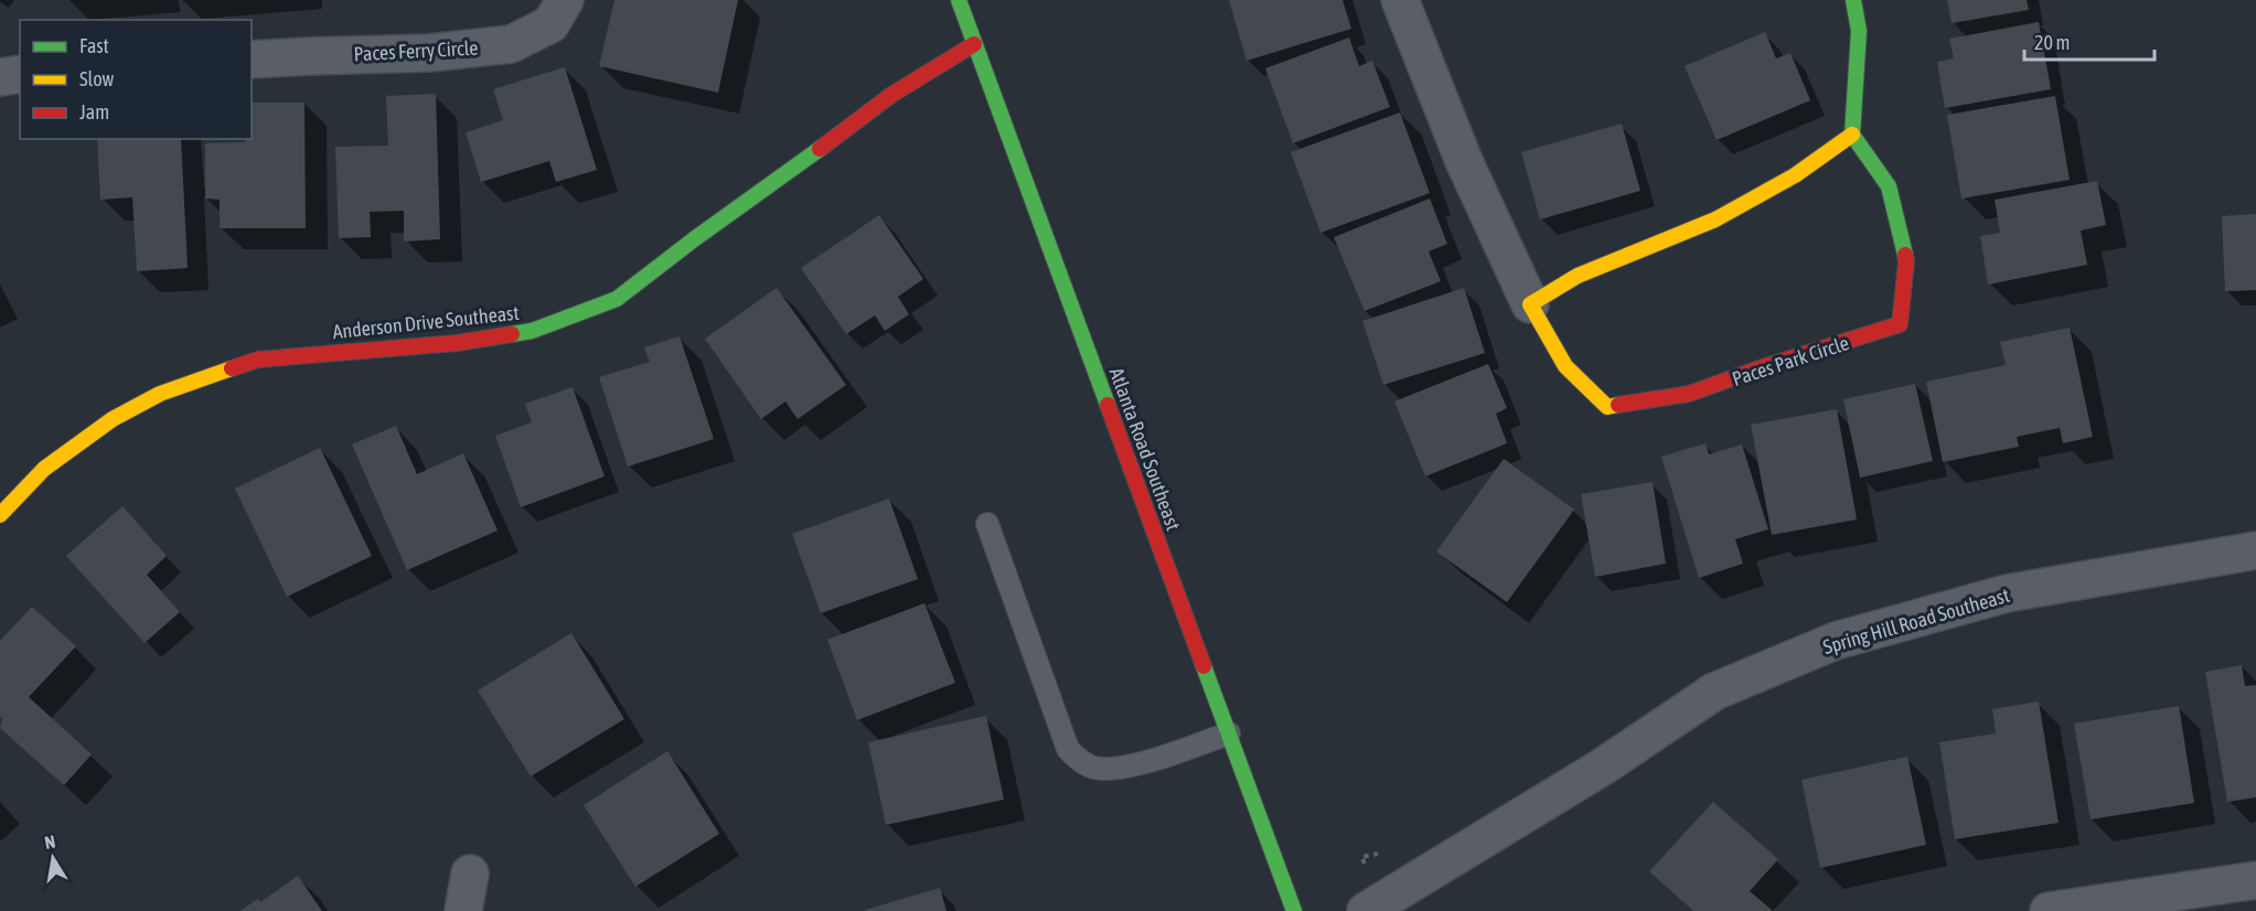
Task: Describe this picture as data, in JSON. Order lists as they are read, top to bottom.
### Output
{
  "streets": {
    "street": [
      "Paces Ferry Circle",
      "Anderson Drive Southeast",
      "Paces Park Circle",
      "Atlanta Road Southeast",
      "Spring Hill Road Southeast"
    ]
  },
  "crossings": [
    ["Anderson Drive Southeast", "Atlanta Road Southeast"]
  ],
  "legend": ["Fast", "Slow", "Jam"],
  "scale_bar": "20 m",
  "north": "top"
}
